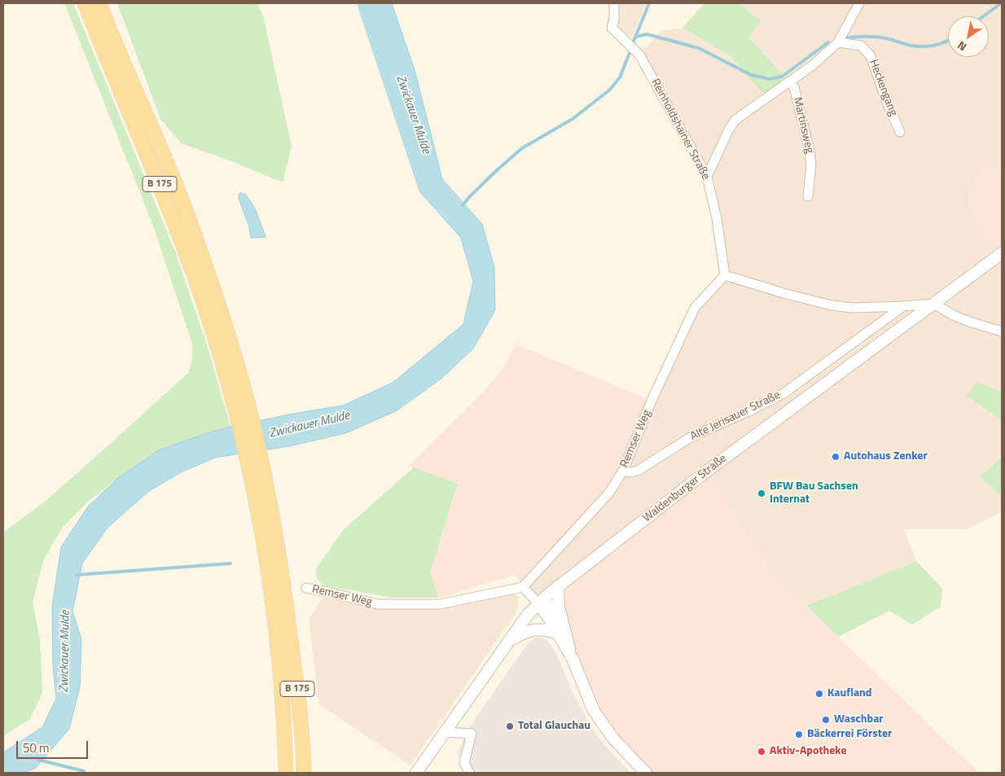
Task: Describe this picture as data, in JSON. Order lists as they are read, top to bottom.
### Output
{
  "streets": {
    "main road": ["B 175"],
    "street": [
      "Heckengang",
      "Martinsweg",
      "Reinholdshainer Straße",
      "Alte Jerisauer Straße",
      "Remser Weg",
      "Waldenburger Straße"
    ]
  },
  "crossings": [
    ["Heckengang", "Martinsweg"],
    ["Martinsweg", "Reinholdshainer Straße"],
    ["Reinholdshainer Straße", "Remser Weg"],
    ["Alte Jerisauer Straße", "Remser Weg"]
  ],
  "water": ["Zwickauer Mulde"],
  "places": [
    "Autohaus Zenker",
    "BFW Bau Sachsen Internat",
    "Kaufland",
    "Waschbar",
    "Total Glauchau",
    "Bäckerrei Förster",
    "Aktiv-Apotheke"
  ],
  "scale_bar": "50 m",
  "north": "bottom left"
}
